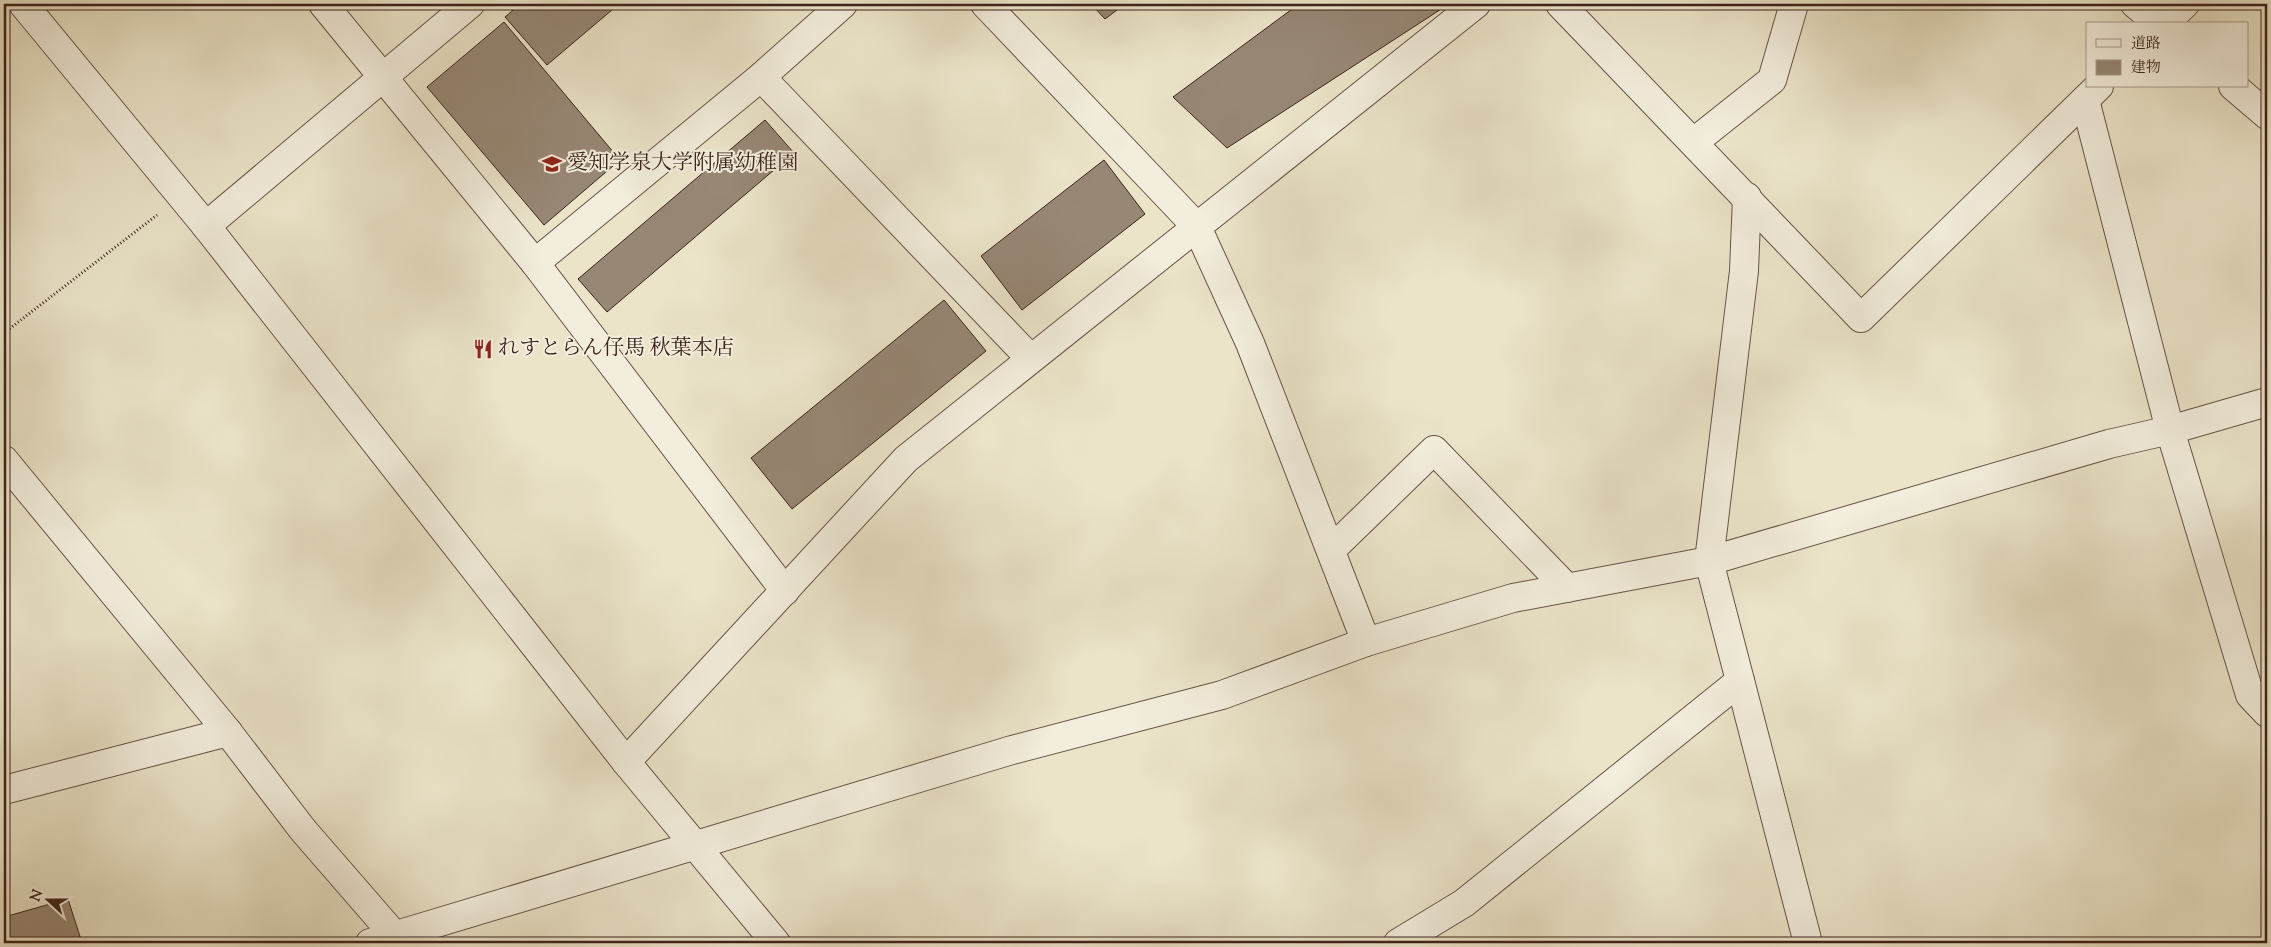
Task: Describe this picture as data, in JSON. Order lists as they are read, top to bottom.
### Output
{
  "places": {
    "school or university": ["愛知学泉大学附属幼稚園"],
    "restaurant": ["れすとらん仔馬 秋葉本店"]
  },
  "legend": ["道路", "建物"],
  "north": "left"
}
